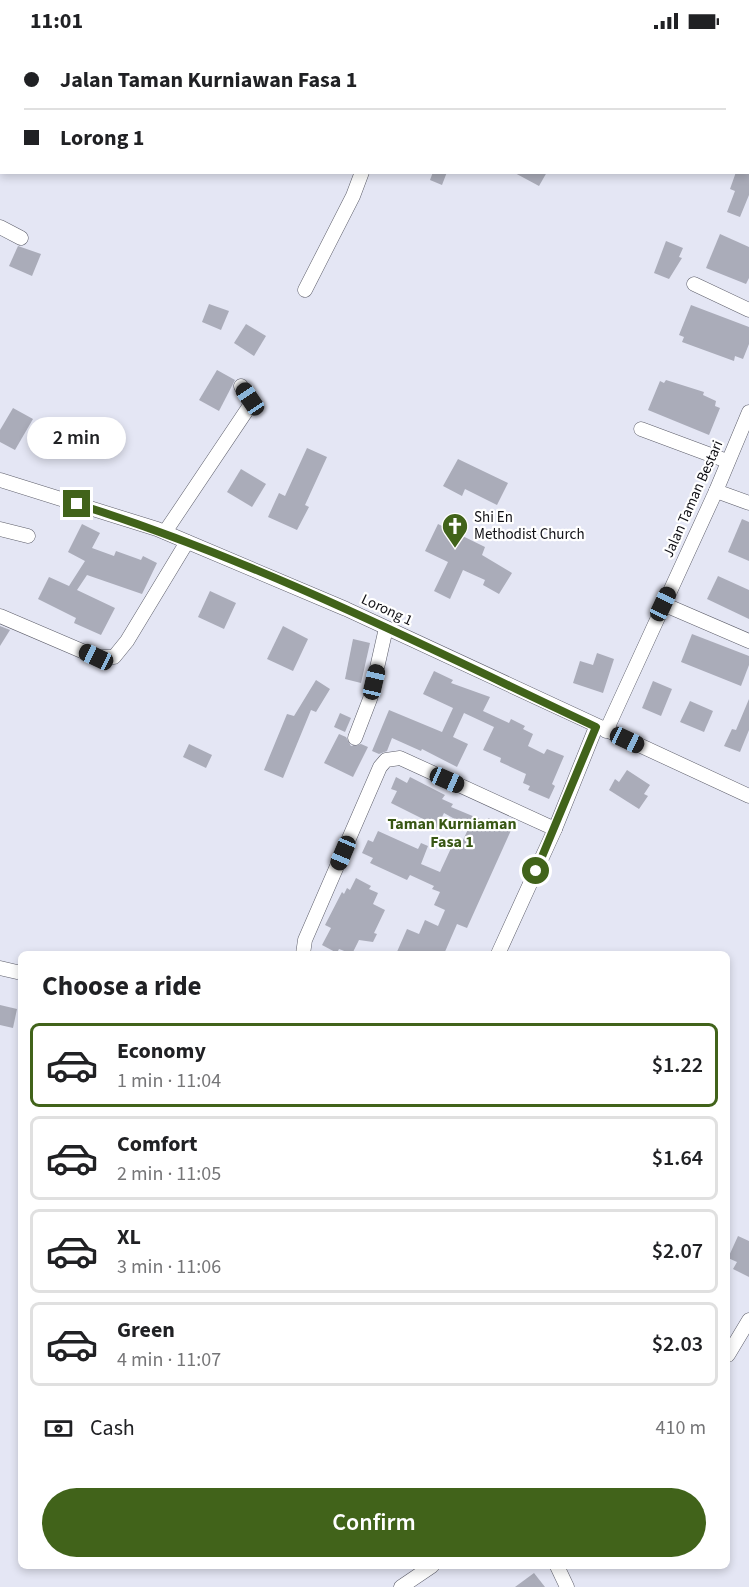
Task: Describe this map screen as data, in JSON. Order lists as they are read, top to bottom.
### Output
{
  "streets": {
    "street": ["Jalan Taman Bestari", "Lorong 1"]
  },
  "crossings": [
    ["Jalan Taman Bestari", "Lorong 1"]
  ],
  "districts": ["Taman Kurniaman Fasa 1"],
  "places": {
    "church": ["Shi En Methodist Church"]
  },
  "page": {
    "status": "11:01",
    "banner": ["Jalan Taman Kurniawan Fasa 1", "Lorong 1"],
    "bubble": "2 min",
    "heading": "Choose a ride",
    "list": [
      {
        "name": "Economy",
        "note": "1 min · 11:04",
        "value": "$1.22"
      },
      {
        "name": "Comfort",
        "note": "2 min · 11:05",
        "value": "$1.64"
      },
      {
        "name": "XL",
        "note": "3 min · 11:06",
        "value": "$2.07"
      },
      {
        "name": "Green",
        "note": "4 min · 11:07",
        "value": "$2.03"
      }
    ],
    "pay": ["Cash", "410 m"],
    "buttons": "Confirm"
  }
}
